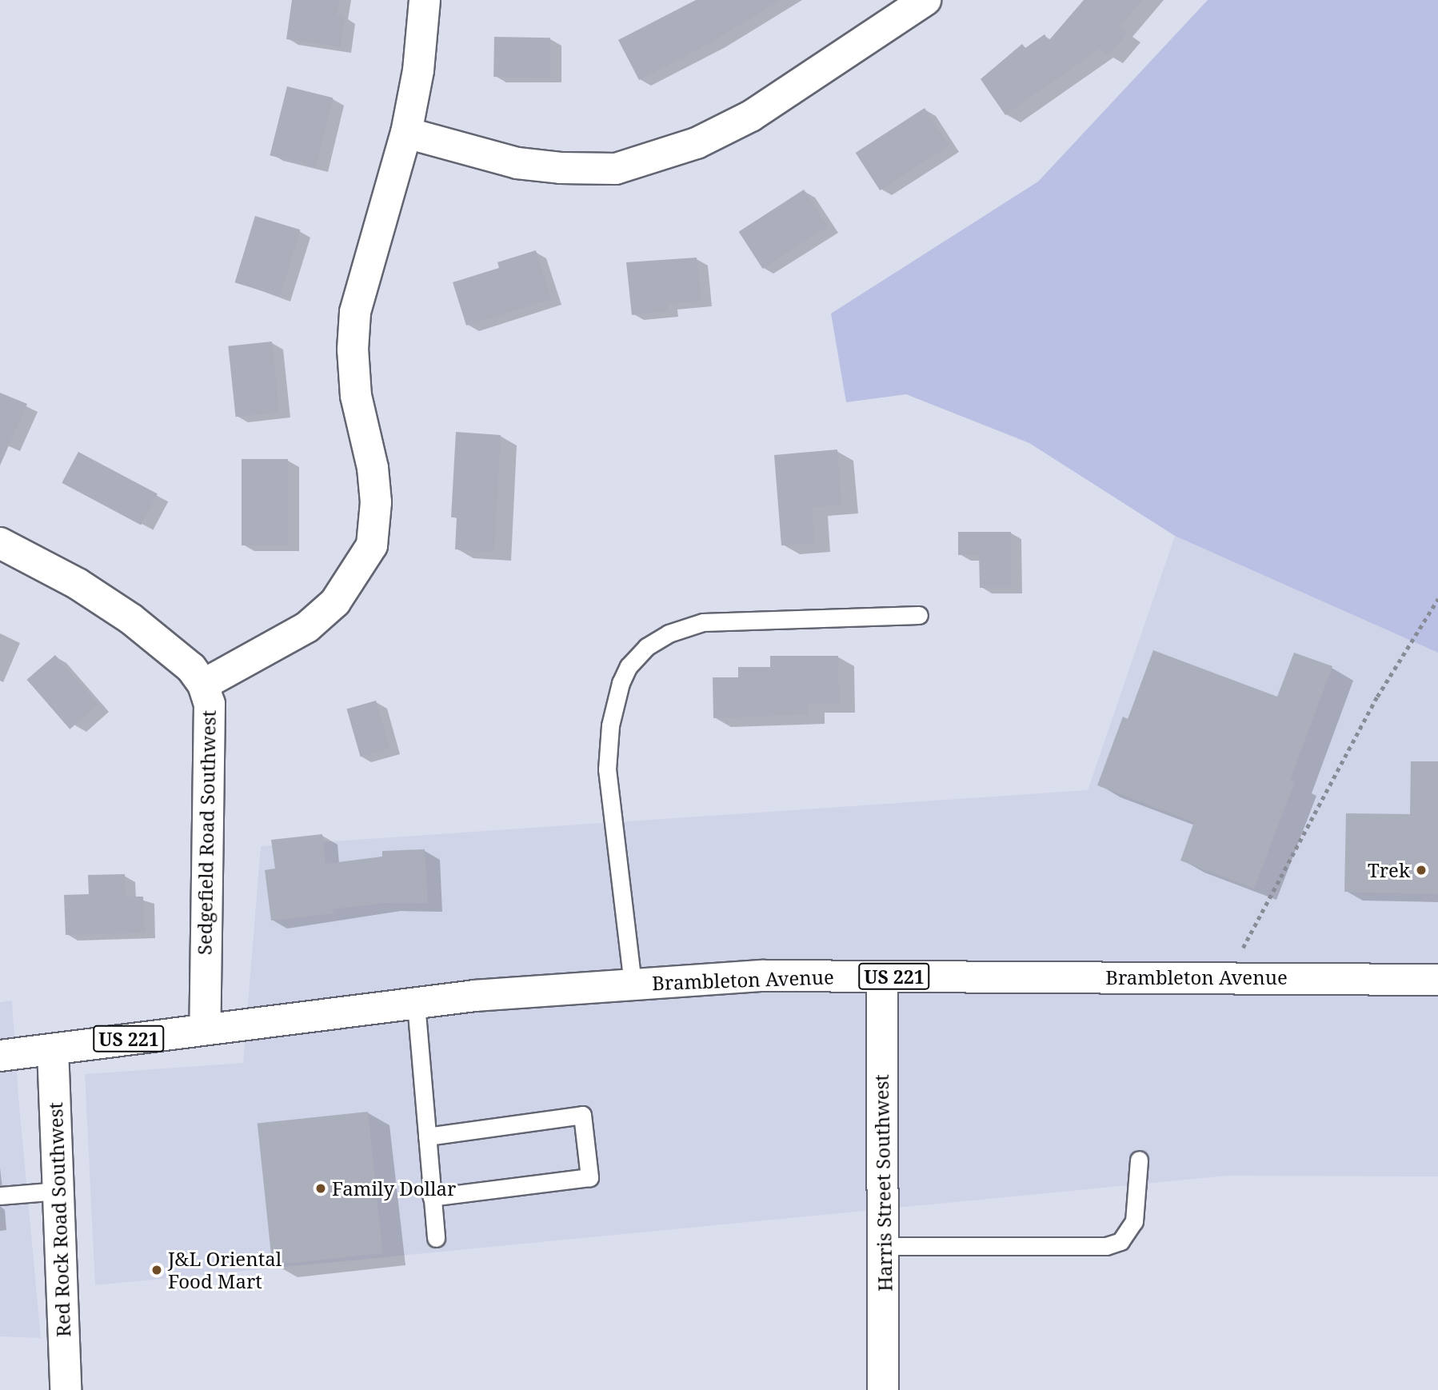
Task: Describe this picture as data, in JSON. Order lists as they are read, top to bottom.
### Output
{
  "streets": {
    "street": [
      "Sedgefield Road Southwest",
      "US 221",
      "Brambleton Avenue",
      "Harris Street Southwest",
      "Red Rock Road Southwest"
    ]
  },
  "crossings": [
    ["Sedgefield Road Southwest", "US 221"],
    ["Sedgefield Road Southwest", "Brambleton Avenue"],
    ["US 221", "Brambleton Avenue"],
    ["US 221", "Red Rock Road Southwest"],
    ["Brambleton Avenue", "Harris Street Southwest"]
  ],
  "places": ["Trek", "Family Dollar", "J&L Oriental Food Mart"]
}
